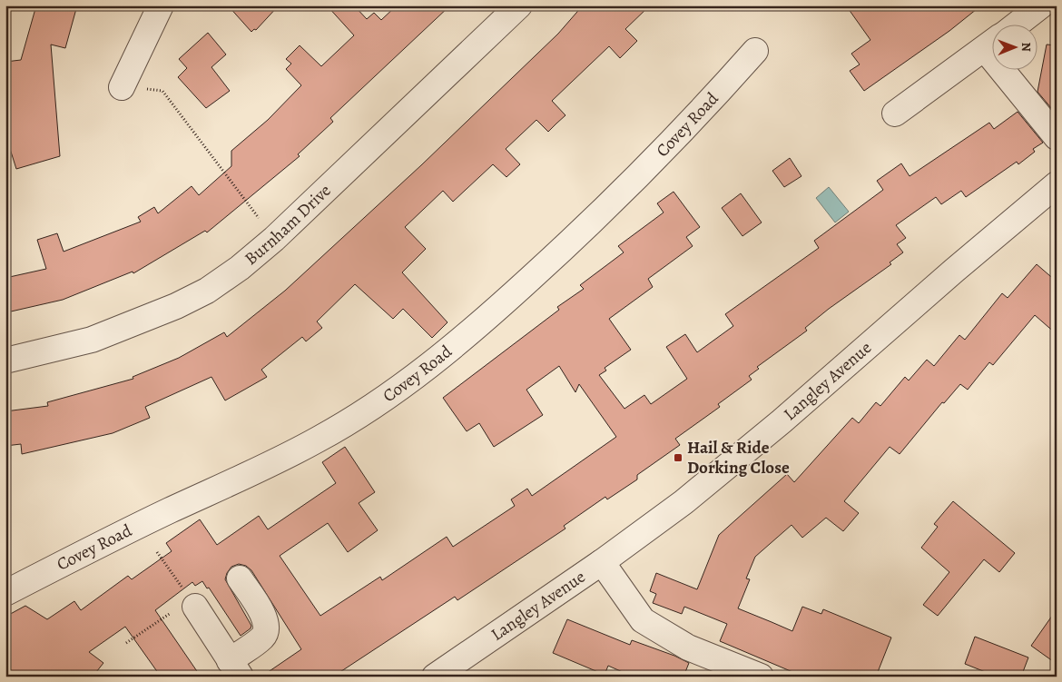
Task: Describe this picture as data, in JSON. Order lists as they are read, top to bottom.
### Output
{
  "streets": {
    "street": ["Covey Road", "Burnham Drive", "Langley Avenue"]
  },
  "places": {
    "transit": ["Hail & Ride Dorking Close"]
  },
  "north": "right"
}
